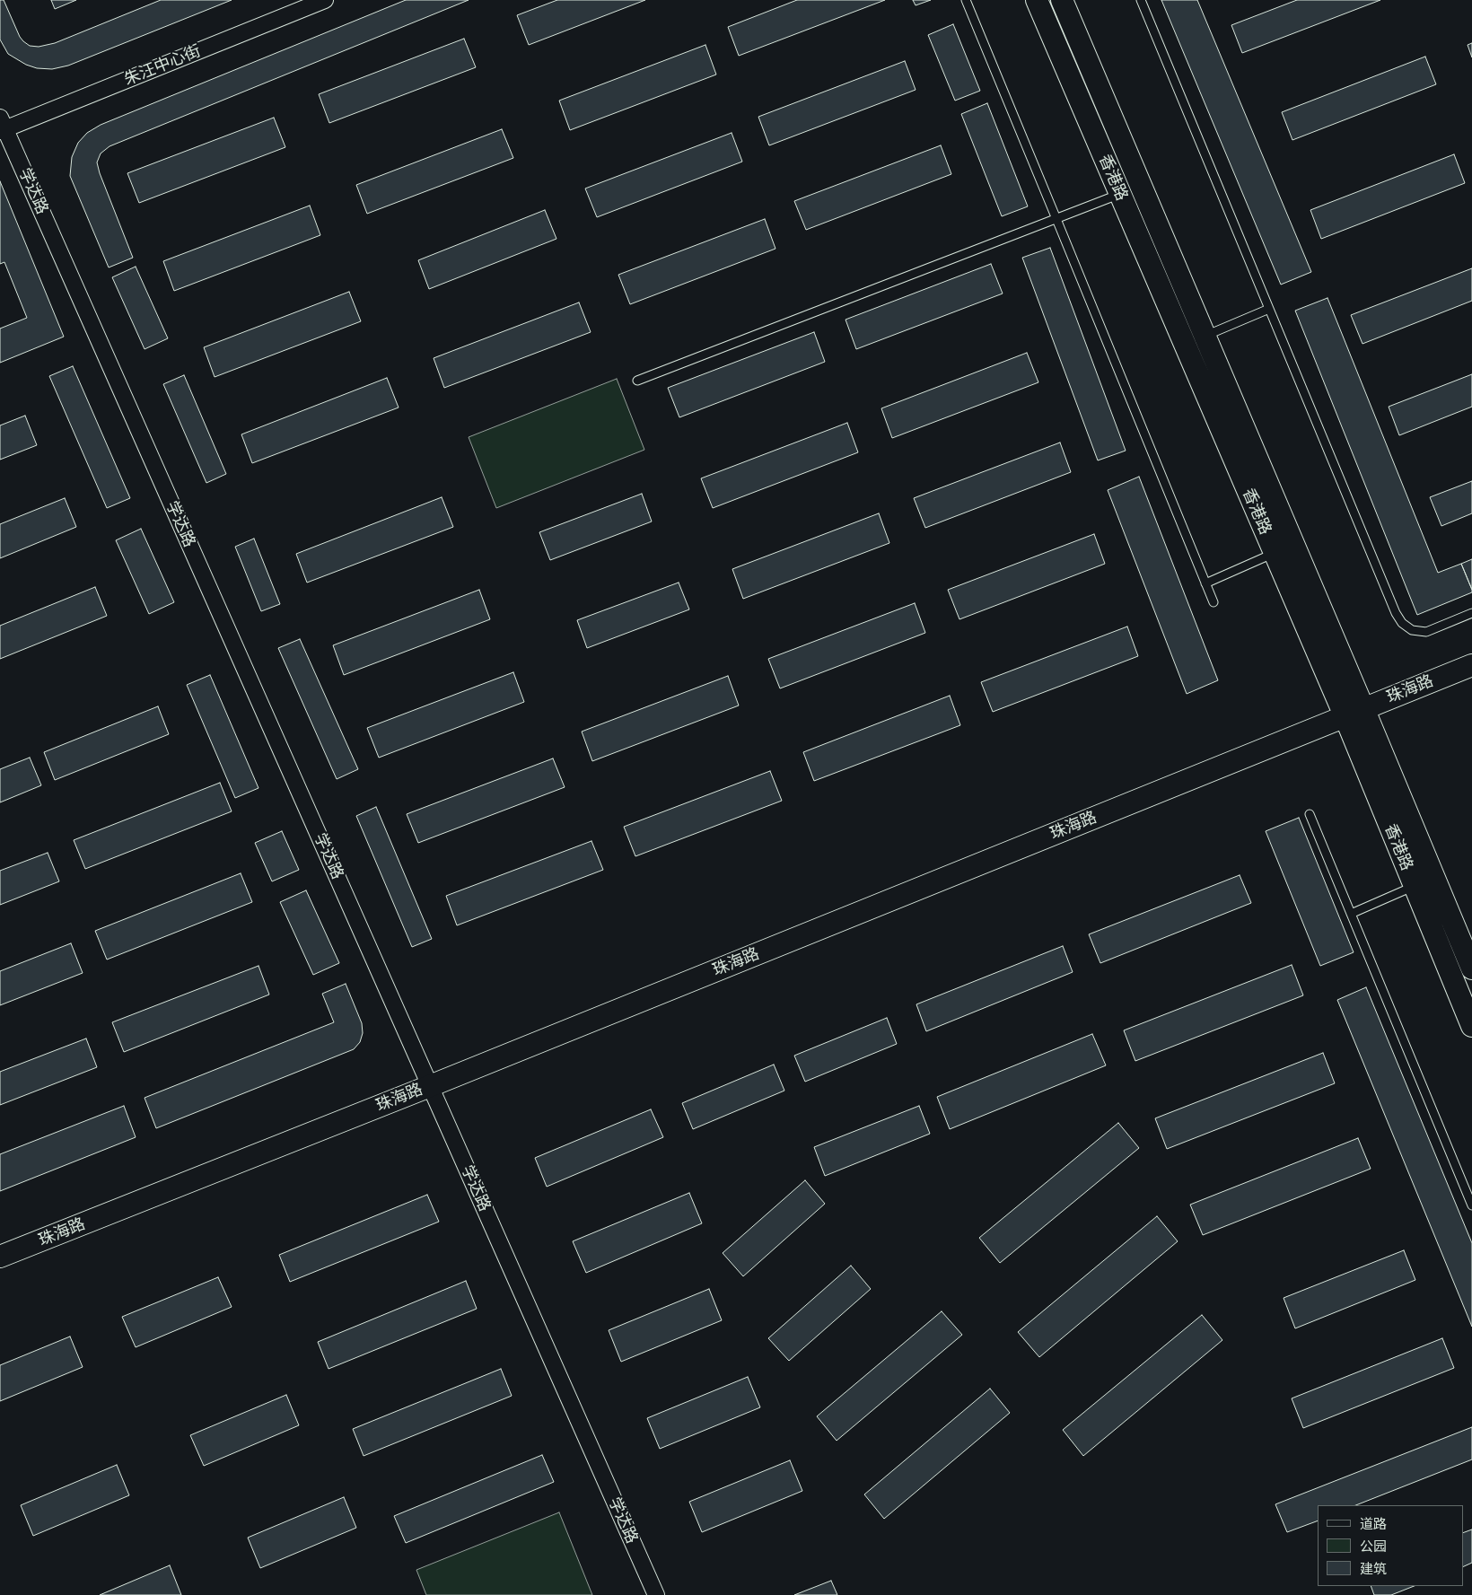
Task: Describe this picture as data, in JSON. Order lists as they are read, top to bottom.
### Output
{
  "streets": {
    "main road": ["香港路", "珠海路"],
    "street": ["朱汪中心街", "学达路"]
  },
  "crossings": [
    ["朱汪中心街", "学达路"],
    ["香港路", "珠海路"],
    ["学达路", "珠海路"]
  ],
  "legend": ["道路", "公园", "建筑"]
}
